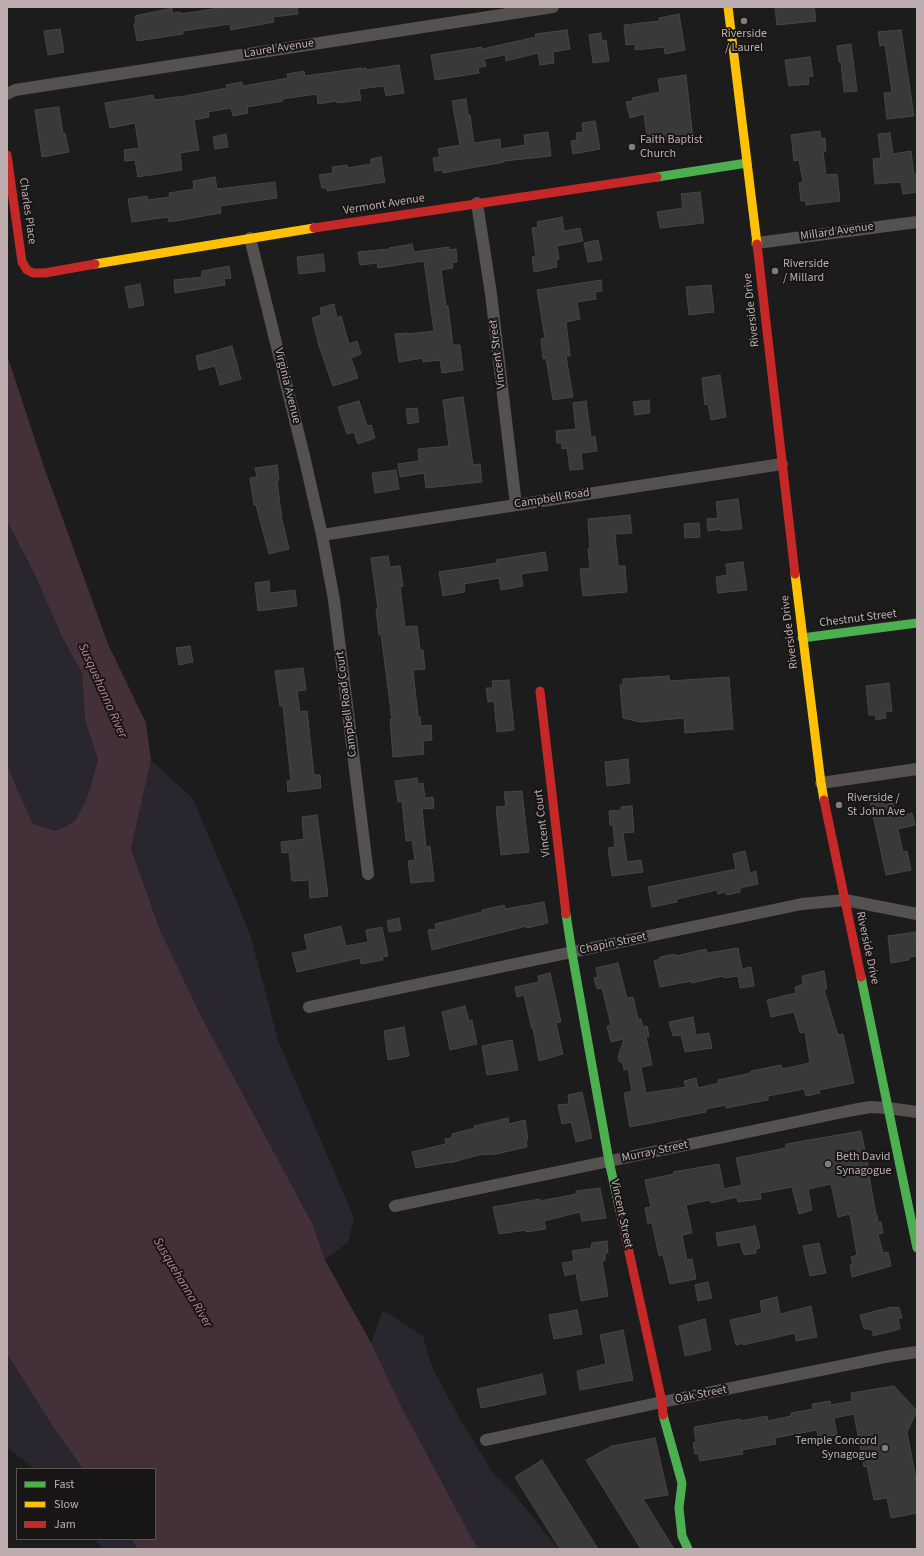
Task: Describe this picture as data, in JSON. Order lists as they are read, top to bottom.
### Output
{
  "streets": {
    "street": [
      "Laurel Avenue",
      "Vermont Avenue",
      "Charles Place",
      "Millard Avenue",
      "Riverside Drive",
      "Vincent Street",
      "Virginia Avenue",
      "Campbell Road",
      "Chestnut Street",
      "Campbell Road Court",
      "Vincent Court",
      "Chapin Street",
      "Murray Street",
      "Oak Street"
    ]
  },
  "crossings": [
    ["Vermont Avenue", "Charles Place"],
    ["Vermont Avenue", "Riverside Drive"],
    ["Vermont Avenue", "Vincent Street"],
    ["Vermont Avenue", "Virginia Avenue"],
    ["Millard Avenue", "Riverside Drive"],
    ["Riverside Drive", "Campbell Road"],
    ["Riverside Drive", "Chestnut Street"],
    ["Riverside Drive", "Chapin Street"],
    ["Riverside Drive", "Murray Street"],
    ["Vincent Street", "Campbell Road"],
    ["Vincent Street", "Vincent Court"],
    ["Vincent Street", "Chapin Street"],
    ["Vincent Street", "Murray Street"],
    ["Vincent Street", "Oak Street"],
    ["Virginia Avenue", "Campbell Road"],
    ["Virginia Avenue", "Campbell Road Court"],
    ["Campbell Road", "Campbell Road Court"],
    ["Vincent Court", "Chapin Street"]
  ],
  "water": ["Susquehanna River"],
  "places": [
    "Riverside / Laurel",
    "Faith Baptist Church",
    "Riverside / Millard",
    "Riverside / St John Ave",
    "Beth David Synagogue",
    "Temple Concord Synagogue"
  ],
  "legend": ["Fast", "Slow", "Jam"]
}
